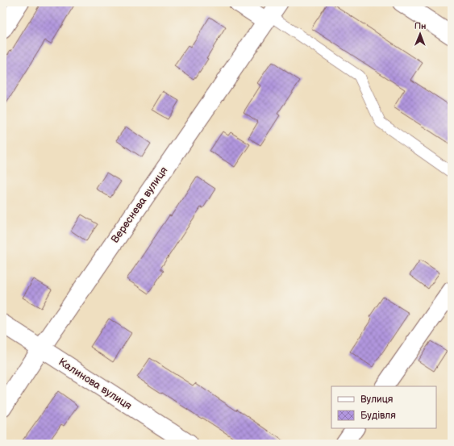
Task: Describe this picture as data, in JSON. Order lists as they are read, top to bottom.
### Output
{
  "streets": {
    "street": ["Вереснева вулиця", "Калинова вулиця"]
  },
  "crossings": [
    ["Вереснева вулиця", "Калинова вулиця"]
  ],
  "legend": ["Вулиця", "Будівля"],
  "north": "top"
}
